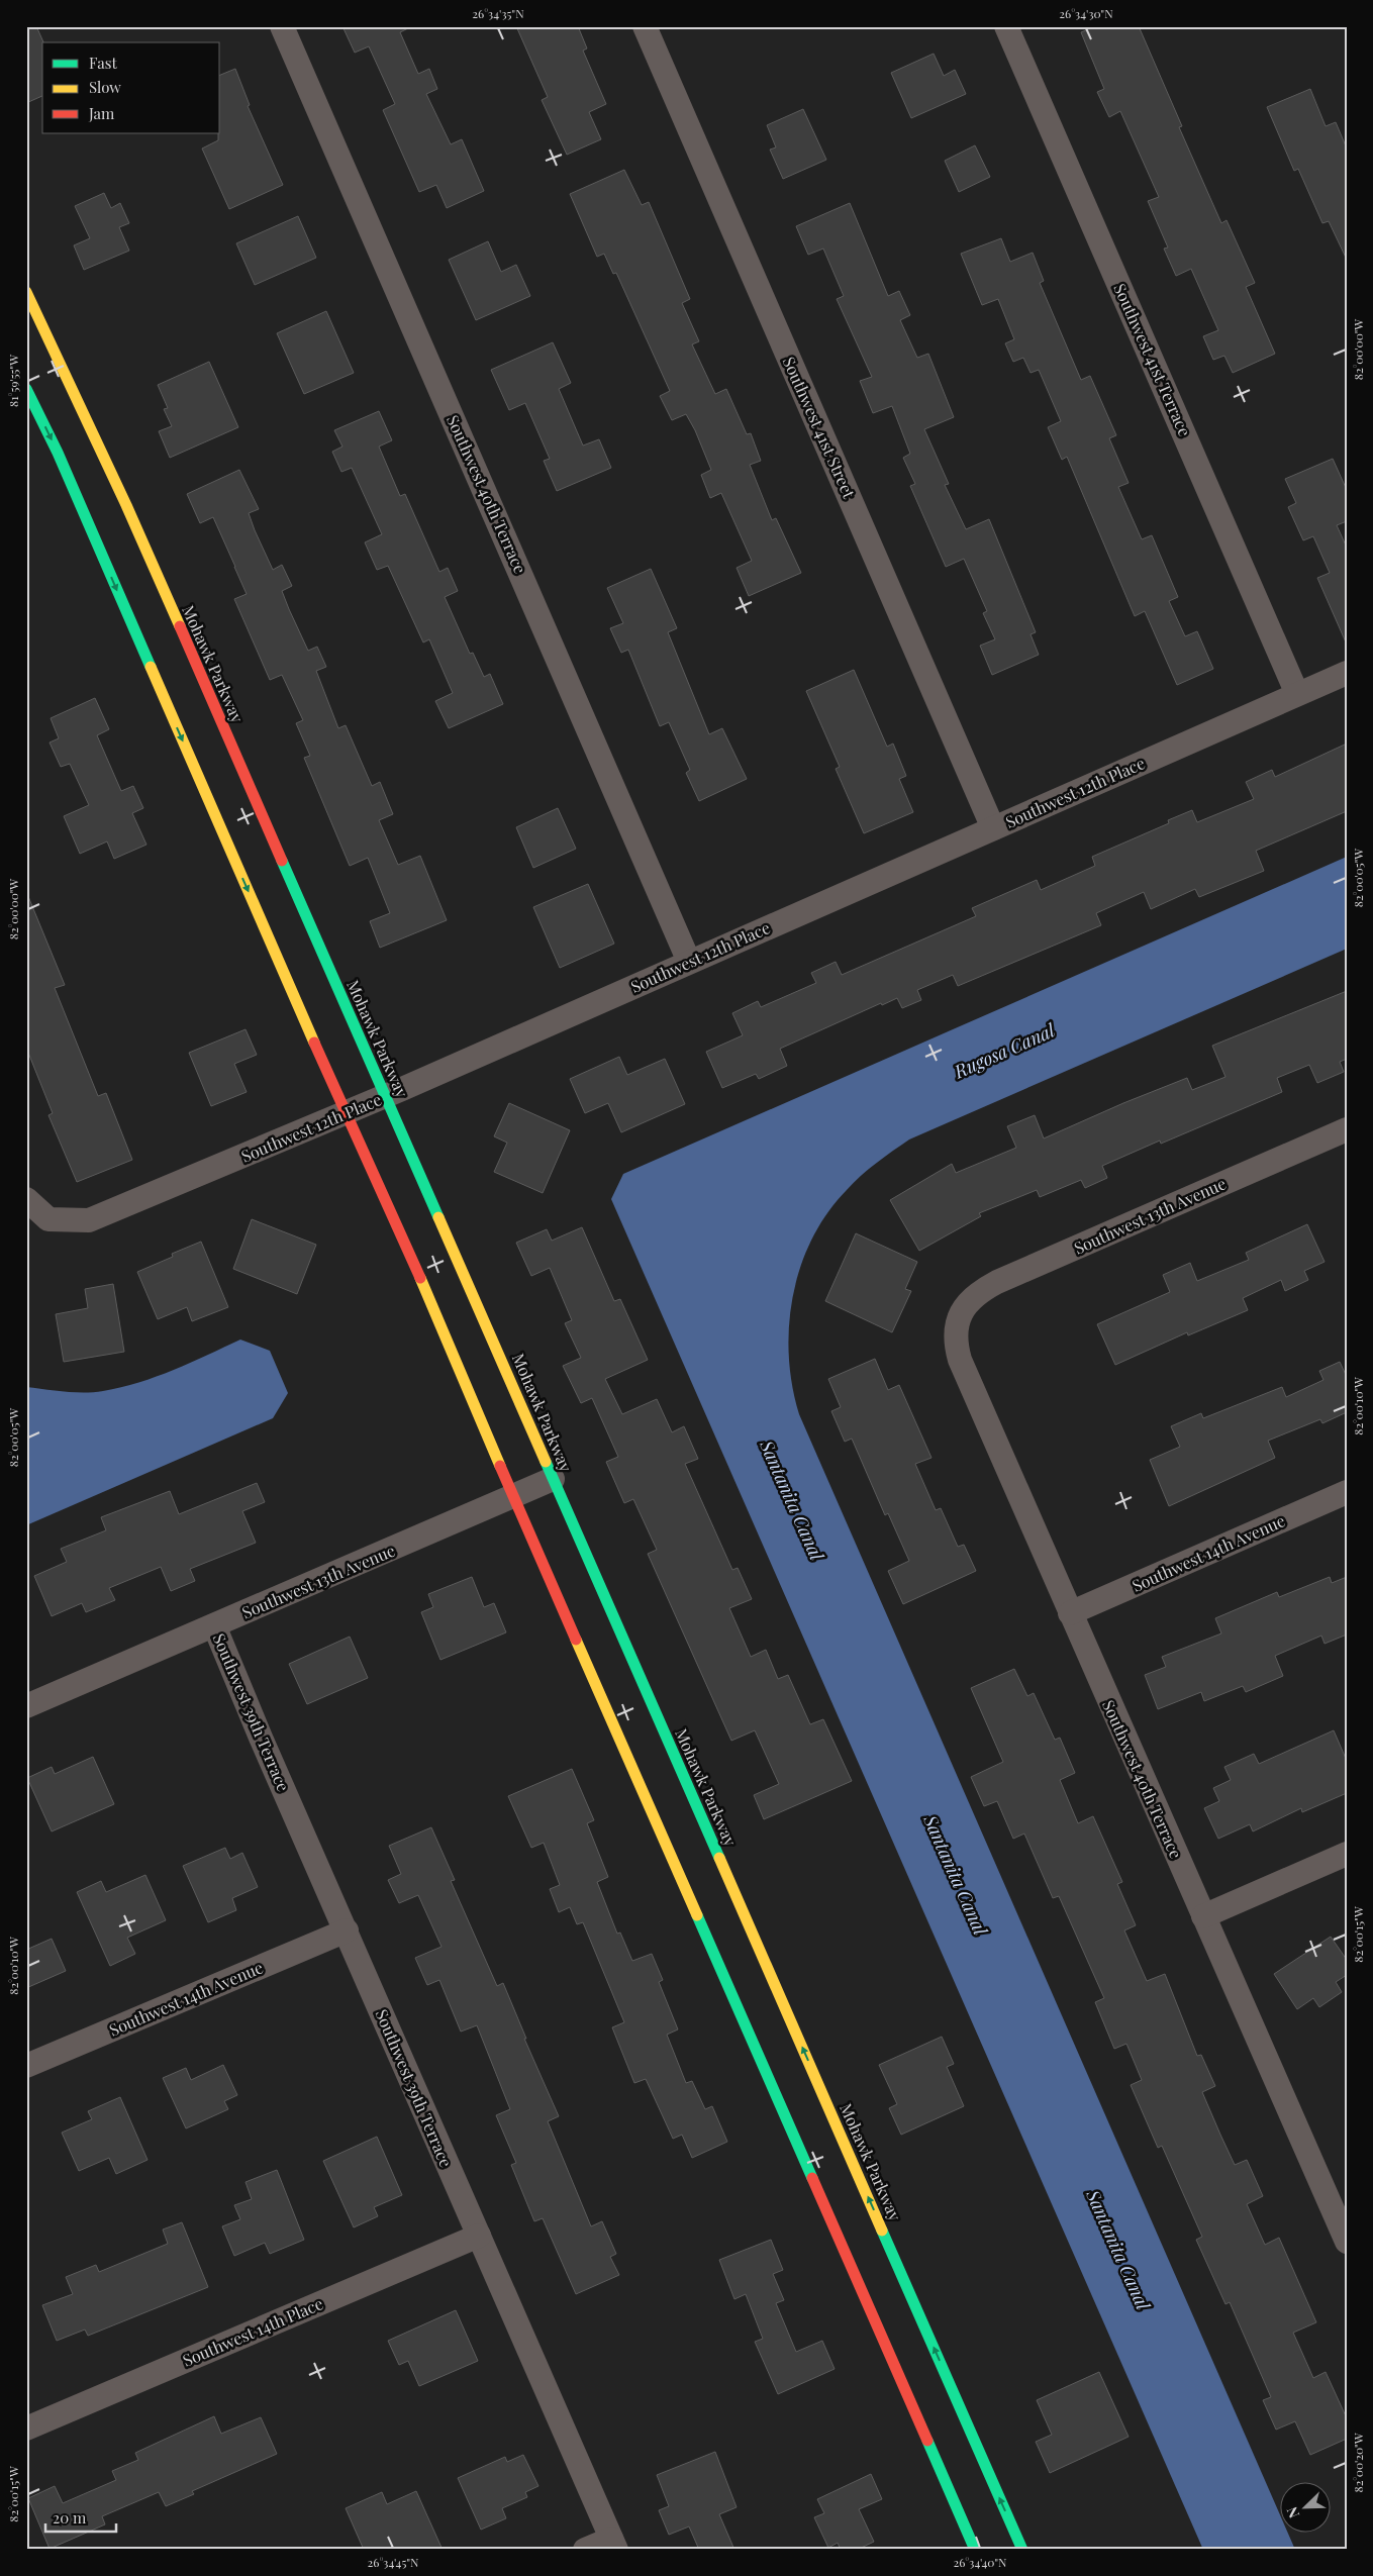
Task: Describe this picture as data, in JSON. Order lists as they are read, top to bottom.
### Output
{
  "streets": {
    "street": [
      "Southwest 41st Terrace",
      "Southwest 41st Street",
      "Southwest 40th Terrace",
      "Mohawk Parkway",
      "Southwest 12th Place",
      "Southwest 13th Avenue",
      "Southwest 14th Avenue",
      "Southwest 39th Terrace",
      "Southwest 14th Place"
    ]
  },
  "crossings": [
    ["Southwest 41st Terrace", "Southwest 12th Place"],
    ["Southwest 41st Street", "Southwest 12th Place"],
    ["Southwest 40th Terrace", "Southwest 12th Place"],
    ["Southwest 40th Terrace", "Southwest 13th Avenue"],
    ["Southwest 40th Terrace", "Southwest 14th Avenue"],
    ["Mohawk Parkway", "Southwest 12th Place"],
    ["Mohawk Parkway", "Southwest 13th Avenue"],
    ["Southwest 13th Avenue", "Southwest 39th Terrace"],
    ["Southwest 14th Avenue", "Southwest 39th Terrace"],
    ["Southwest 39th Terrace", "Southwest 14th Place"]
  ],
  "water": ["Rugosa Canal", "Santanita Canal"],
  "legend": ["Fast", "Slow", "Jam"],
  "scale_bar": "20 m",
  "north": "bottom left",
  "coordinates": [
    "26°34'35\"N",
    "26°34'30\"N",
    "82°00'00\"W",
    "81°59'55\"W",
    "82°00'05\"W",
    "82°00'10\"W",
    "82°00'15\"W",
    "82°00'20\"W",
    "26°34'45\"N",
    "26°34'40\"N"
  ]
}
